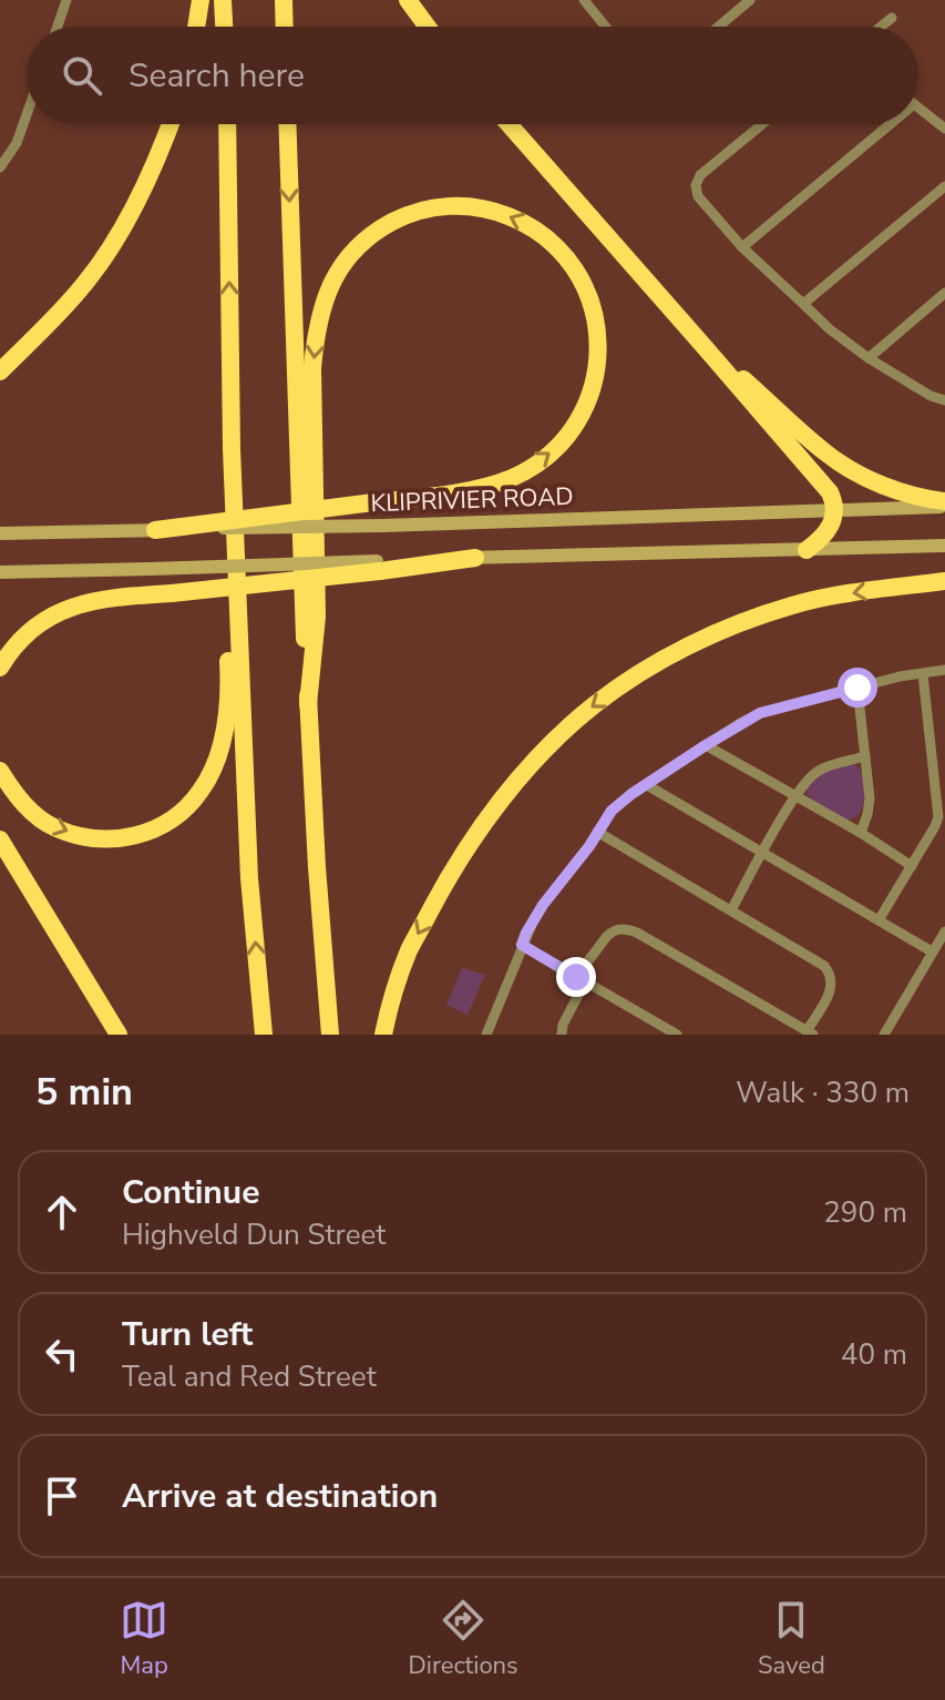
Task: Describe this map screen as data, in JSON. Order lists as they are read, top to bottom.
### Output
{
  "streets": {
    "main road": ["KLIPRIVIER ROAD"]
  },
  "page": {
    "search": "Search here",
    "heading": ["5 min", "Walk · 330 m"],
    "list": [
      ["Continue", "Highveld Dun Street", "290 m"],
      ["Turn left", "Teal and Red Street", "40 m"],
      "Arrive at destination"
    ],
    "nav": ["Map", "Directions", "Saved"]
  }
}
